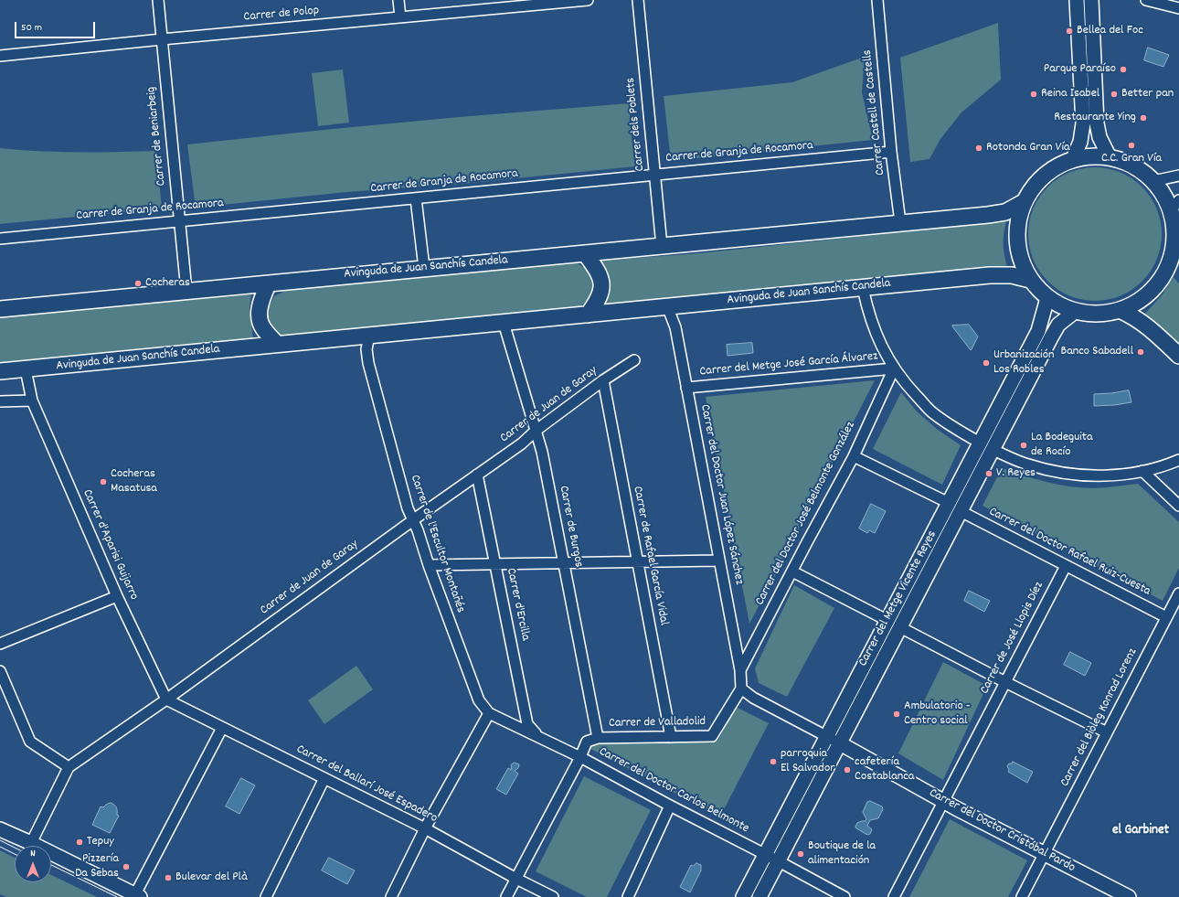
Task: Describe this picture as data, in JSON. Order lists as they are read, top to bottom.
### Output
{
  "streets": {
    "main road": ["Avinguda de Juan Sanchís Candela"],
    "street": [
      "Carrer de Polop",
      "Carrer Castell de Castells",
      "Carrer dels Poblets",
      "Carrer de Beniarbeig",
      "Carrer de Granja de Rocamora",
      "Carrer del Metge José García Álvarez",
      "Carrer de Juan de Garay",
      "Carrer del Doctor Juan López Sánchez",
      "Carrer del Doctor José Belmonte González",
      "Carrer de Burgos",
      "Carrer de l'Escultor Montañés",
      "Carrer d'Aparisi Guijarro",
      "Carrer del Doctor Rafael Ruiz-Cuesta",
      "Carrer de Rafael García Vidal",
      "Carrer del Metge Vicente Reyes",
      "Carrer d'Ercilla",
      "Carrer de José Llopis Díez",
      "Carrer del Biòleg Konrad Lorenz",
      "Carrer de Valladolid",
      "Carrer del Ballarí José Espadero",
      "Carrer del Doctor Carlos Belmonte",
      "Carrer del Doctor Cristóbal Pardo"
    ]
  },
  "crossings": [
    ["Carrer de Polop", "Carrer de Beniarbeig"],
    ["Carrer Castell de Castells", "Carrer de Granja de Rocamora"],
    ["Carrer Castell de Castells", "Avinguda de Juan Sanchís Candela"],
    ["Carrer dels Poblets", "Carrer de Granja de Rocamora"],
    ["Carrer dels Poblets", "Avinguda de Juan Sanchís Candela"],
    ["Carrer de Beniarbeig", "Carrer de Granja de Rocamora"],
    ["Carrer de Beniarbeig", "Avinguda de Juan Sanchís Candela"],
    ["Avinguda de Juan Sanchís Candela", "Carrer del Doctor Juan López Sánchez"],
    ["Avinguda de Juan Sanchís Candela", "Carrer de Burgos"],
    ["Avinguda de Juan Sanchís Candela", "Carrer de l'Escultor Montañés"],
    ["Avinguda de Juan Sanchís Candela", "Carrer d'Aparisi Guijarro"],
    ["Carrer del Metge José García Álvarez", "Carrer del Doctor Juan López Sánchez"],
    ["Carrer del Metge José García Álvarez", "Carrer del Doctor José Belmonte González"],
    ["Carrer de Juan de Garay", "Carrer de Burgos"],
    ["Carrer de Juan de Garay", "Carrer de l'Escultor Montañés"],
    ["Carrer de Juan de Garay", "Carrer d'Aparisi Guijarro"],
    ["Carrer de Juan de Garay", "Carrer de Rafael García Vidal"],
    ["Carrer de Juan de Garay", "Carrer d'Ercilla"],
    ["Carrer de Juan de Garay", "Carrer del Ballarí José Espadero"],
    ["Carrer del Doctor Juan López Sánchez", "Carrer del Doctor José Belmonte González"],
    ["Carrer del Doctor Juan López Sánchez", "Carrer de Valladolid"],
    ["Carrer del Doctor Juan López Sánchez", "Carrer del Doctor Cristóbal Pardo"],
    ["Carrer de Burgos", "Carrer de Valladolid"],
    ["Carrer de l'Escultor Montañés", "Carrer del Doctor Carlos Belmonte"],
    ["Carrer d'Aparisi Guijarro", "Carrer del Ballarí José Espadero"],
    ["Carrer del Doctor Rafael Ruiz-Cuesta", "Carrer del Metge Vicente Reyes"],
    ["Carrer del Doctor Rafael Ruiz-Cuesta", "Carrer de José Llopis Díez"],
    ["Carrer del Doctor Rafael Ruiz-Cuesta", "Carrer del Biòleg Konrad Lorenz"],
    ["Carrer de Rafael García Vidal", "Carrer de Valladolid"],
    ["Carrer del Metge Vicente Reyes", "Carrer del Doctor Carlos Belmonte"],
    ["Carrer del Metge Vicente Reyes", "Carrer del Doctor Cristóbal Pardo"],
    ["Carrer d'Ercilla", "Carrer del Doctor Carlos Belmonte"],
    ["Carrer de José Llopis Díez", "Carrer del Doctor Cristóbal Pardo"],
    ["Carrer del Biòleg Konrad Lorenz", "Carrer del Doctor Cristóbal Pardo"],
    ["Carrer de Valladolid", "Carrer del Ballarí José Espadero"],
    ["Carrer de Valladolid", "Carrer del Doctor Carlos Belmonte"],
    ["Carrer de Valladolid", "Carrer del Doctor Cristóbal Pardo"]
  ],
  "districts": ["el Garbinet"],
  "places": [
    "Bellea del Foc",
    "Parque Paraíso",
    "Reina Isabel",
    "Better pan",
    "Restaurante Ying",
    "C.C. Gran Vía",
    "Rotonda Gran Vía",
    "Cocheras",
    "Banco Sabadell",
    "Urbanización Los Robles",
    "La Bodeguita de Rocío",
    "V. Reyes",
    "Cocheras Masatusa",
    "Ambulatorio - Centro social",
    "parroquia El Salvador",
    "cafetería Costablanca",
    "Tepuy",
    "Boutique de la alimentación",
    "Pizzería Da Sebas",
    "Bulevar del Plà"
  ],
  "scale_bar": "50 m",
  "north": "top"
}
